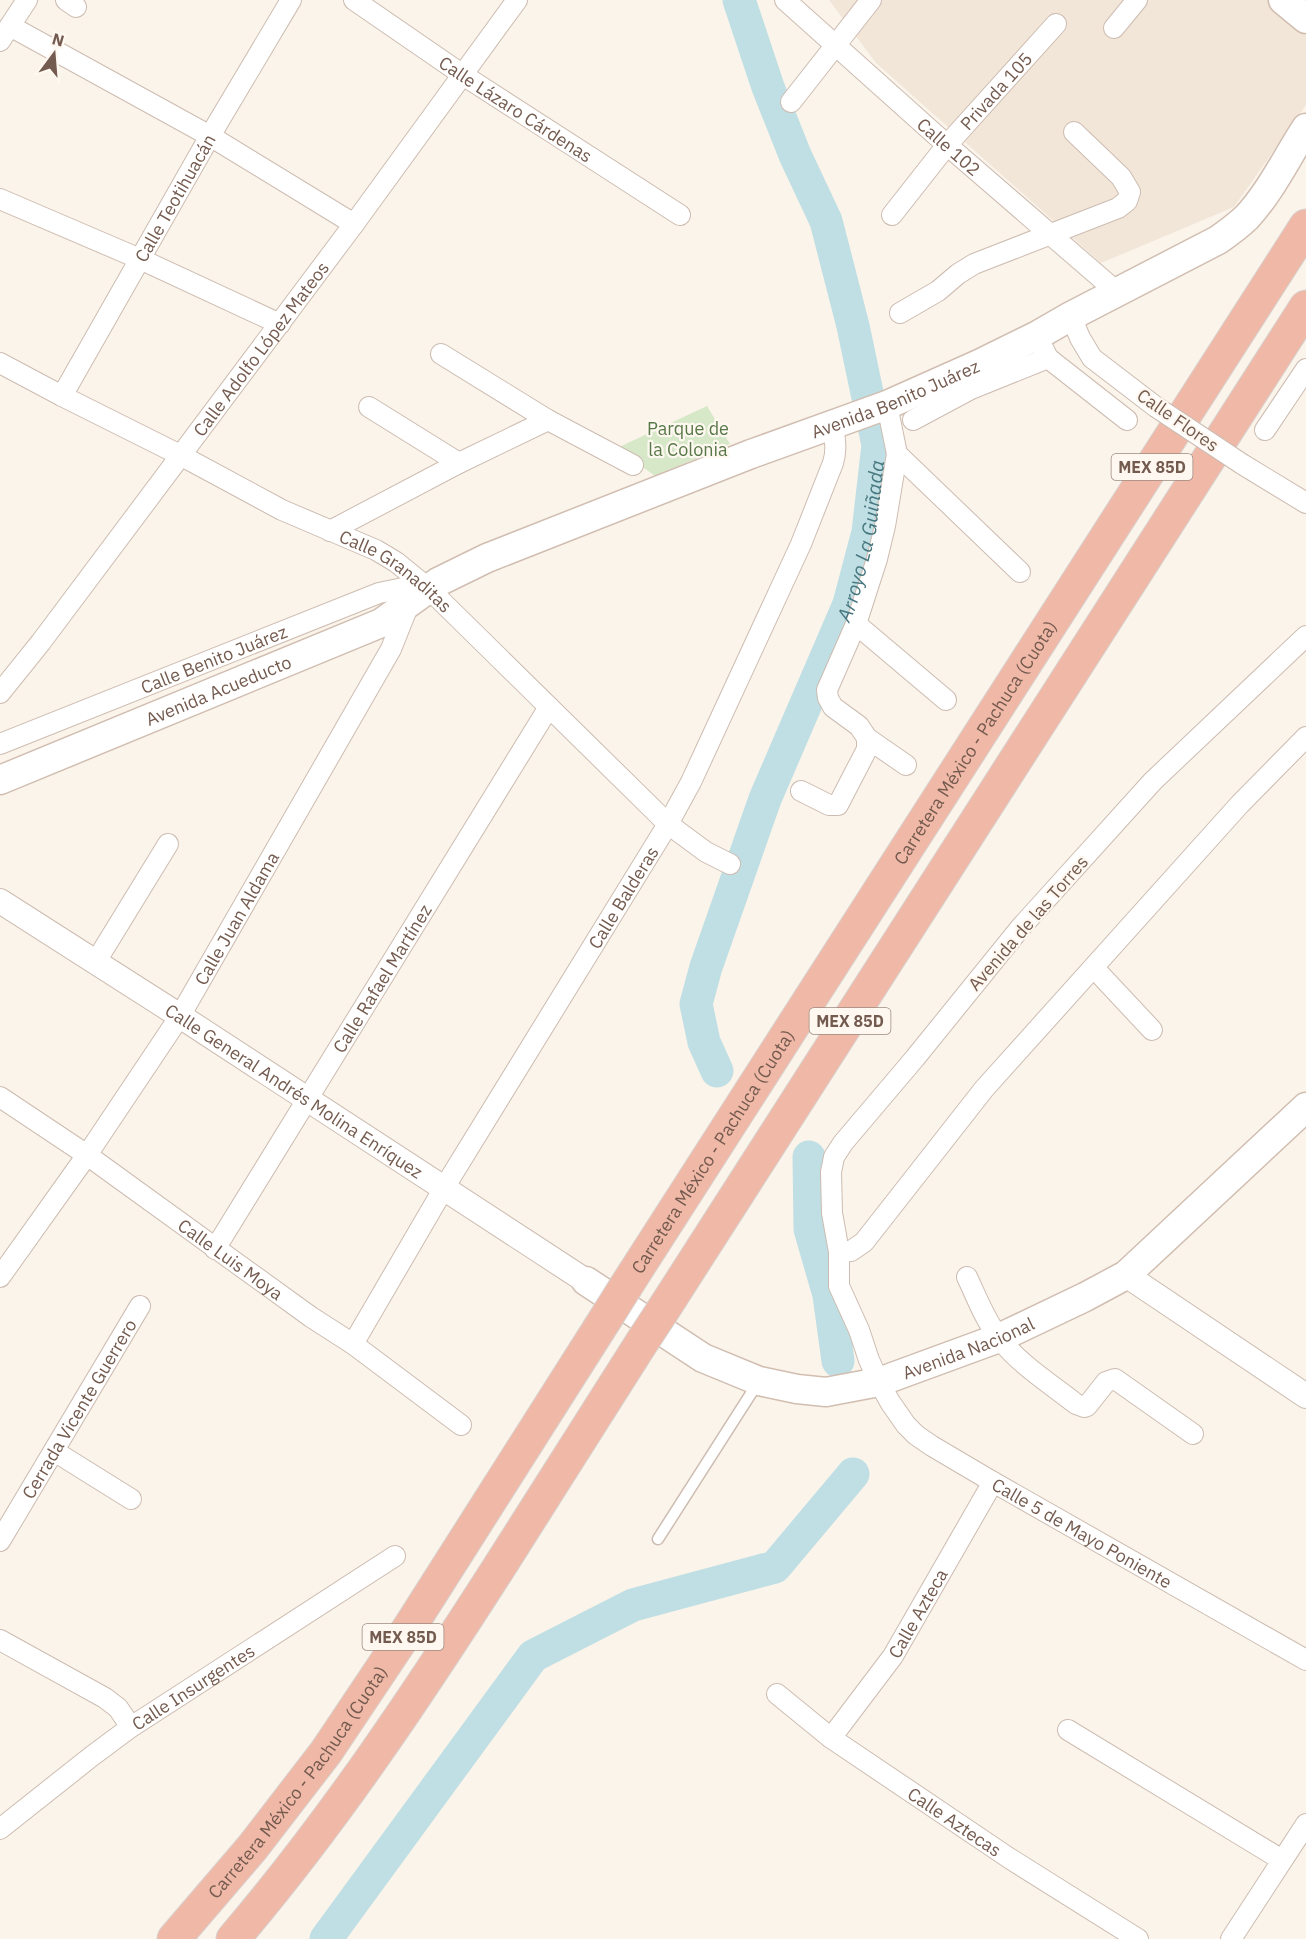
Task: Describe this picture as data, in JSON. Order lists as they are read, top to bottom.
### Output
{
  "streets": {
    "highway": ["MEX 85D", "Carretera México - Pachuca (Cuota)"],
    "main road": ["Avenida Benito Juárez", "Avenida Acueducto", "Avenida Nacional"],
    "street": [
      "Privada 105",
      "Calle Lázaro Cárdenas",
      "Calle 102",
      "Calle Teotihuacán",
      "Calle Adolfo López Mateos",
      "Calle Flores",
      "Calle Granaditas",
      "Calle Benito Juárez",
      "Calle Balderas",
      "Calle Juan Aldama",
      "Avenida de las Torres",
      "Calle Rafael Martínez",
      "Calle General Andrés Molina Enríquez",
      "Calle Luis Moya",
      "Cerrada Vicente Guerrero",
      "Calle 5 de Mayo Poniente",
      "Calle Azteca",
      "Calle Insurgentes",
      "Calle Aztecas"
    ]
  },
  "crossings": [
    ["Privada 105", "Calle 102"],
    ["Calle Lázaro Cárdenas", "Calle Adolfo López Mateos"],
    ["Calle 102", "Avenida Benito Juárez"],
    ["Calle Teotihuacán", "Calle Granaditas"],
    ["Calle Adolfo López Mateos", "Calle Granaditas"],
    ["Avenida Benito Juárez", "Calle Flores"],
    ["Avenida Benito Juárez", "Calle Granaditas"],
    ["Avenida Benito Juárez", "Calle Benito Juárez"],
    ["Avenida Benito Juárez", "Avenida Acueducto"],
    ["Avenida Benito Juárez", "Calle Balderas"],
    ["Avenida Benito Juárez", "Calle Juan Aldama"],
    ["Calle Granaditas", "Calle Benito Juárez"],
    ["Calle Granaditas", "Avenida Acueducto"],
    ["Calle Granaditas", "Calle Balderas"],
    ["Calle Granaditas", "Calle Juan Aldama"],
    ["Calle Granaditas", "Calle Rafael Martínez"],
    ["Calle Benito Juárez", "Avenida Acueducto"],
    ["Calle Benito Juárez", "Calle Juan Aldama"],
    ["Avenida Acueducto", "Calle Juan Aldama"],
    ["Calle Balderas", "Calle General Andrés Molina Enríquez"],
    ["Calle Balderas", "Calle Luis Moya"],
    ["Calle Juan Aldama", "Calle General Andrés Molina Enríquez"],
    ["Calle Juan Aldama", "Calle Luis Moya"],
    ["Avenida de las Torres", "Avenida Nacional"],
    ["Avenida de las Torres", "Calle 5 de Mayo Poniente"],
    ["Calle Rafael Martínez", "Calle General Andrés Molina Enríquez"],
    ["Calle Rafael Martínez", "Calle Luis Moya"],
    ["Calle General Andrés Molina Enríquez", "Avenida Nacional"],
    ["Avenida Nacional", "Calle 5 de Mayo Poniente"],
    ["Calle 5 de Mayo Poniente", "Calle Azteca"],
    ["Calle Azteca", "Calle Aztecas"]
  ],
  "water": ["Arroyo La Guiñada"],
  "parks": ["Parque de la Colonia"],
  "north": "top"
}
